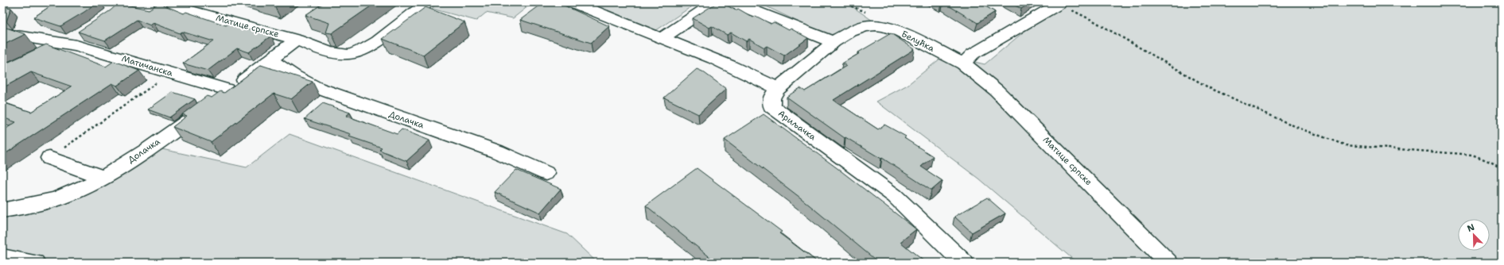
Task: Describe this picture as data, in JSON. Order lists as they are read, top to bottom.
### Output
{
  "streets": {
    "street": [
      "Матице српске",
      "Белућка",
      "Матичанска",
      "Долачка",
      "Ариљачка"
    ]
  },
  "crossings": [
    ["Матице српске", "Белућка"],
    ["Матице српске", "Долачка"],
    ["Белућка", "Ариљачка"],
    ["Матичанска", "Долачка"]
  ],
  "north": "top left"
}
